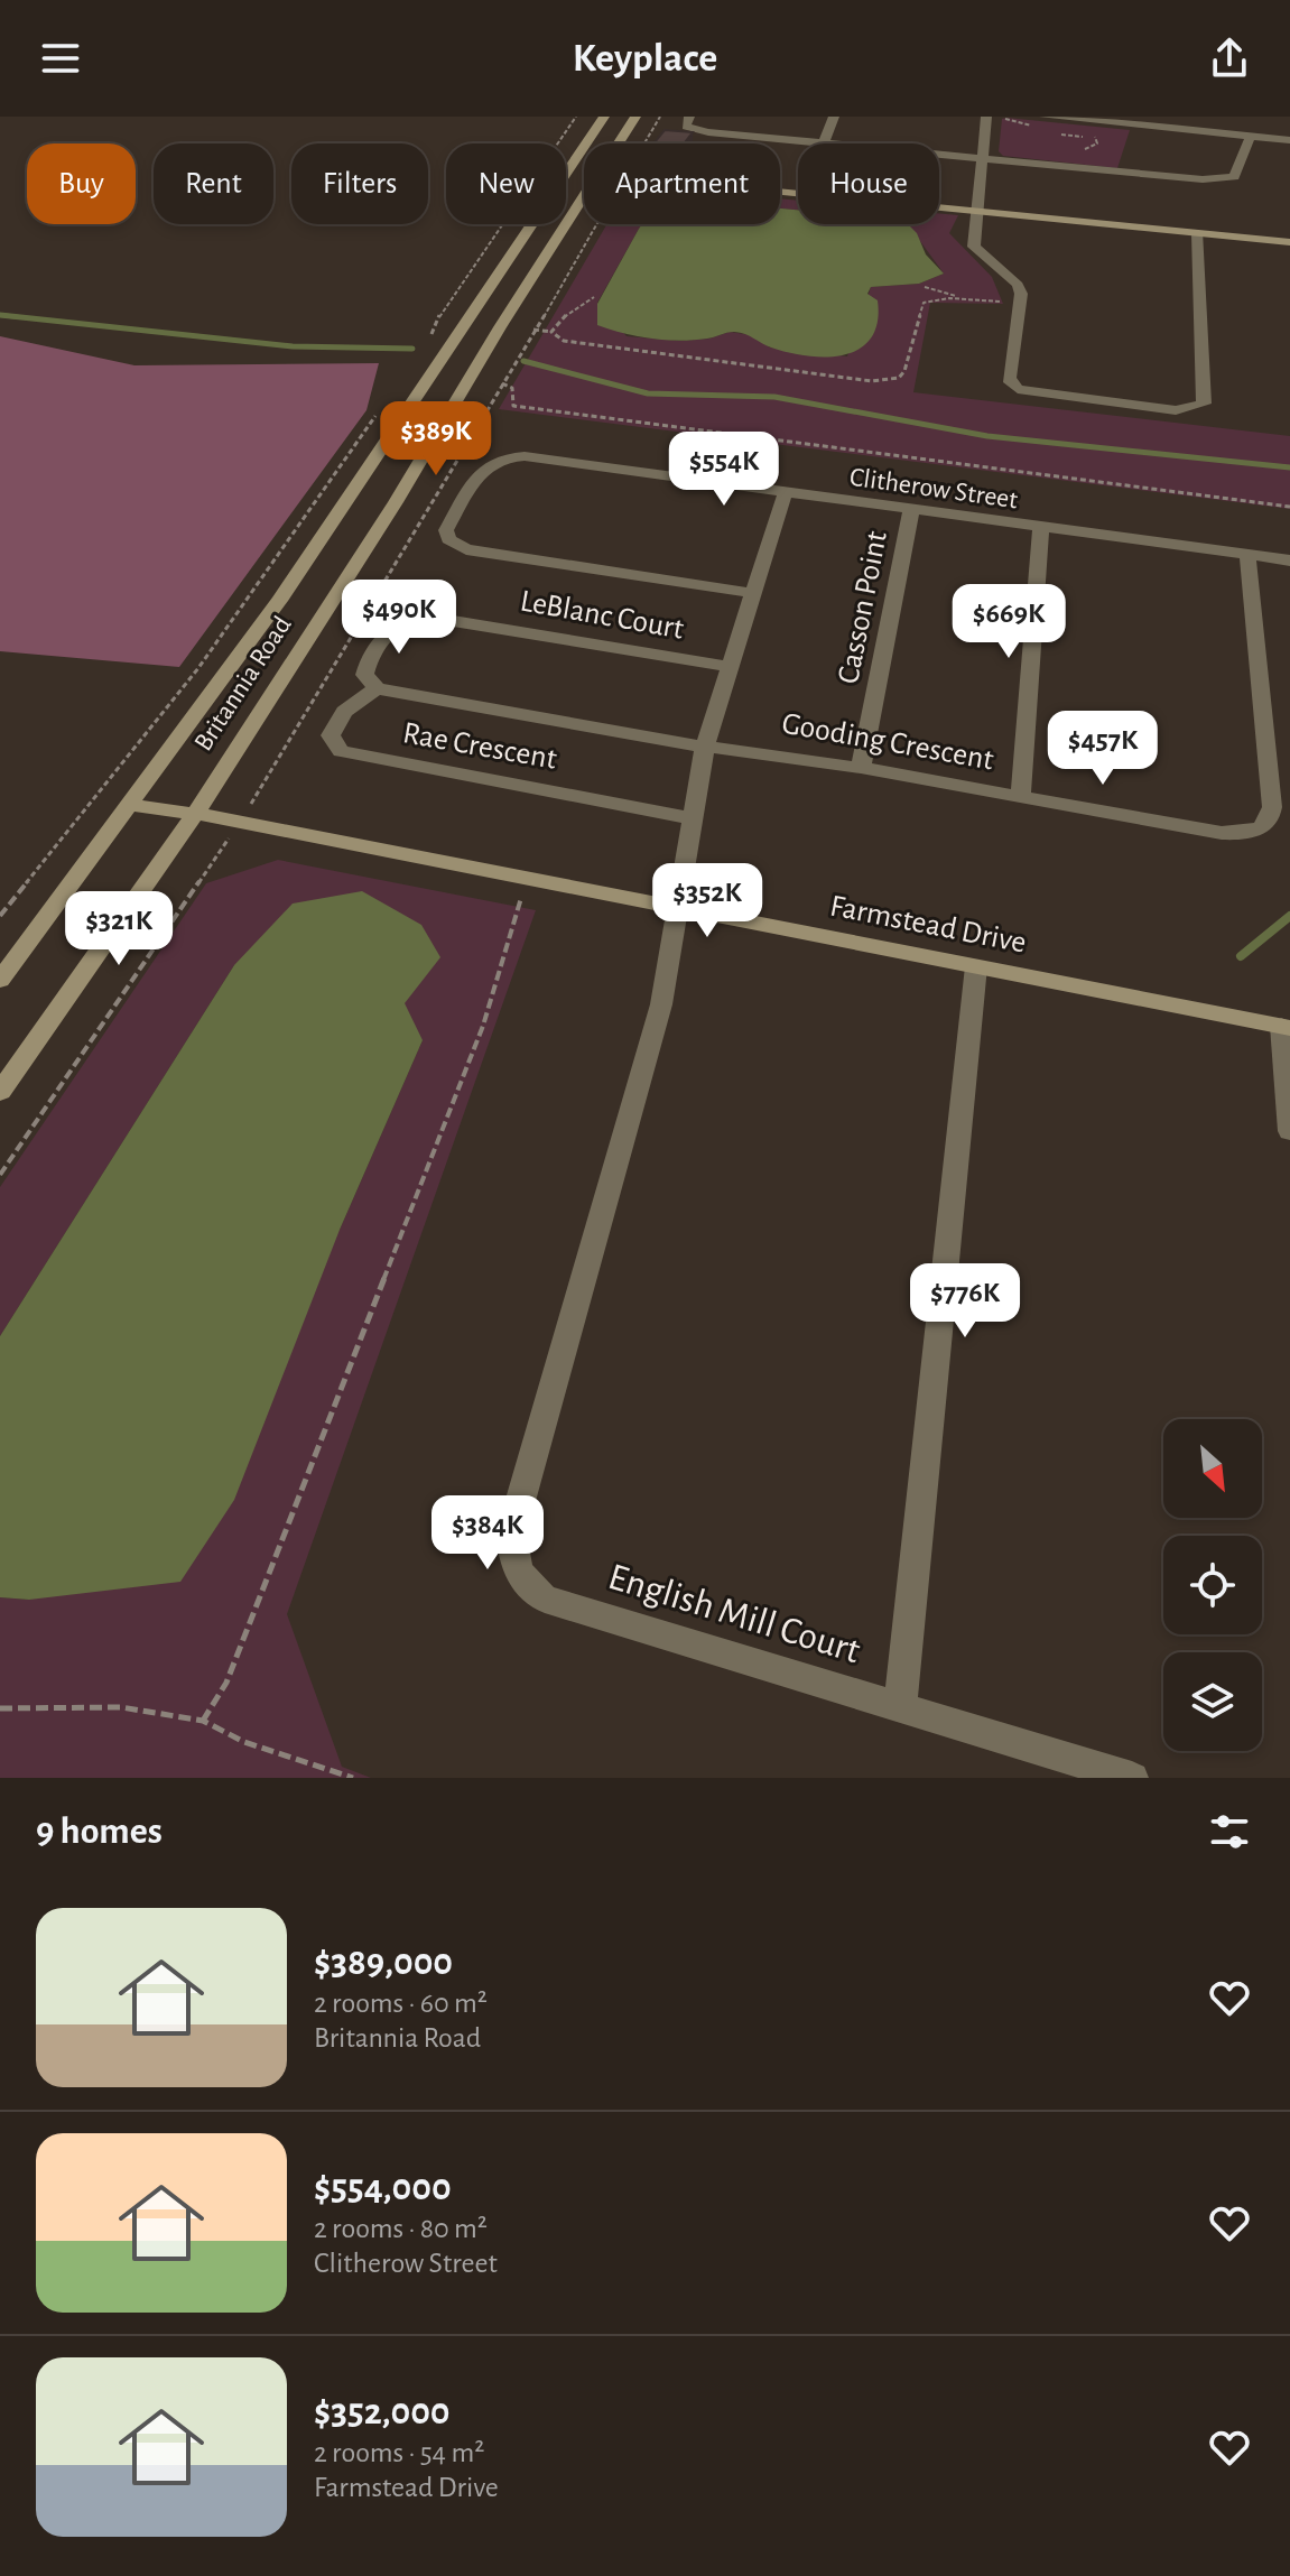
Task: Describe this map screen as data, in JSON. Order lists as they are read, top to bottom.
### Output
{
  "streets": {
    "main road": ["Britannia Road", "Farmstead Drive"],
    "street": [
      "Clitherow Street",
      "Casson Point",
      "LeBlanc Court",
      "Gooding Crescent",
      "Rae Crescent",
      "English Mill Court"
    ]
  },
  "crossings": [
    ["Clitherow Street", "Casson Point"],
    ["Clitherow Street", "Gooding Crescent"],
    ["Clitherow Street", "English Mill Court"],
    ["Casson Point", "Gooding Crescent"],
    ["LeBlanc Court", "Rae Crescent"],
    ["LeBlanc Court", "English Mill Court"],
    ["Britannia Road", "Farmstead Drive"],
    ["Gooding Crescent", "English Mill Court"],
    ["Rae Crescent", "English Mill Court"],
    ["Farmstead Drive", "English Mill Court"]
  ],
  "north": "bottom right",
  "page": {
    "header": "Keyplace",
    "chip": [
      "Buy",
      "Rent",
      "Filters",
      "New",
      "Apartment",
      "House"
    ],
    "price": [
      "$389K",
      "$554K",
      "$490K",
      "$669K",
      "$457K",
      "$352K",
      "$321K",
      "$776K",
      "$384K"
    ],
    "heading": "9 homes",
    "list": [
      {
        "name": "$389,000",
        "note": "2 rooms · 60 m² · Britannia Road"
      },
      {
        "name": "$554,000",
        "note": "2 rooms · 80 m² · Clitherow Street"
      },
      {
        "name": "$352,000",
        "note": "2 rooms · 54 m² · Farmstead Drive"
      }
    ]
  }
}
